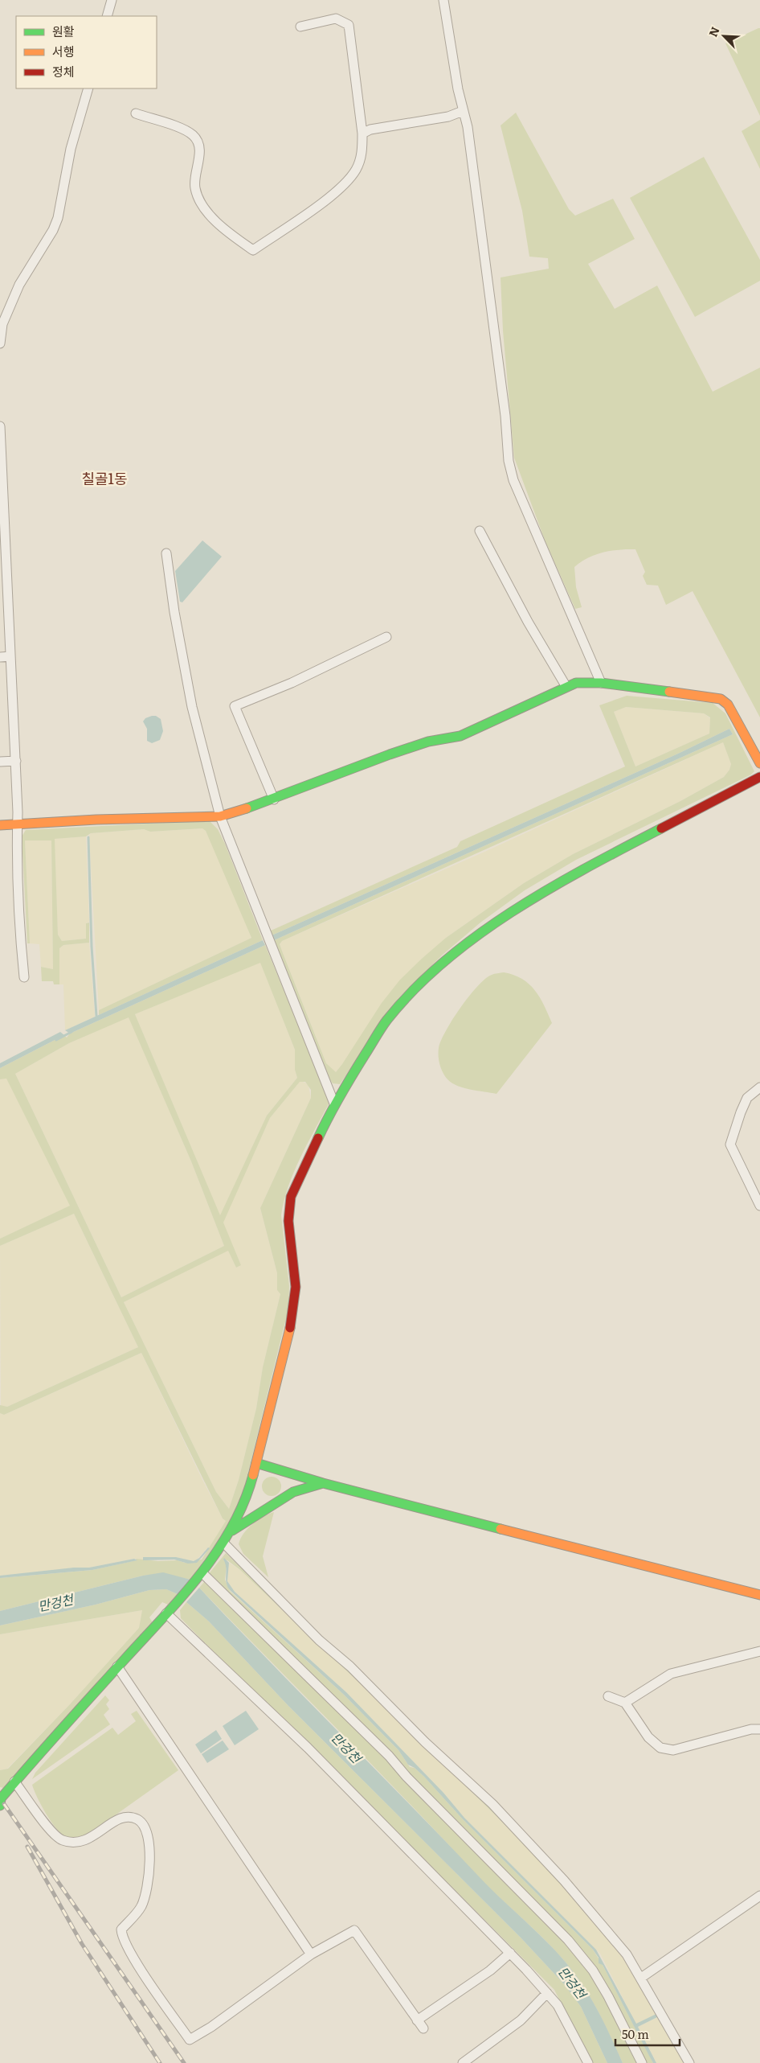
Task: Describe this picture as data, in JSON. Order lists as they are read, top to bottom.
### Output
{
  "districts": ["칠골1동"],
  "water": ["만겅천"],
  "legend": ["원활", "서행", "정체"],
  "scale_bar": "50 m",
  "north": "top left"
}
